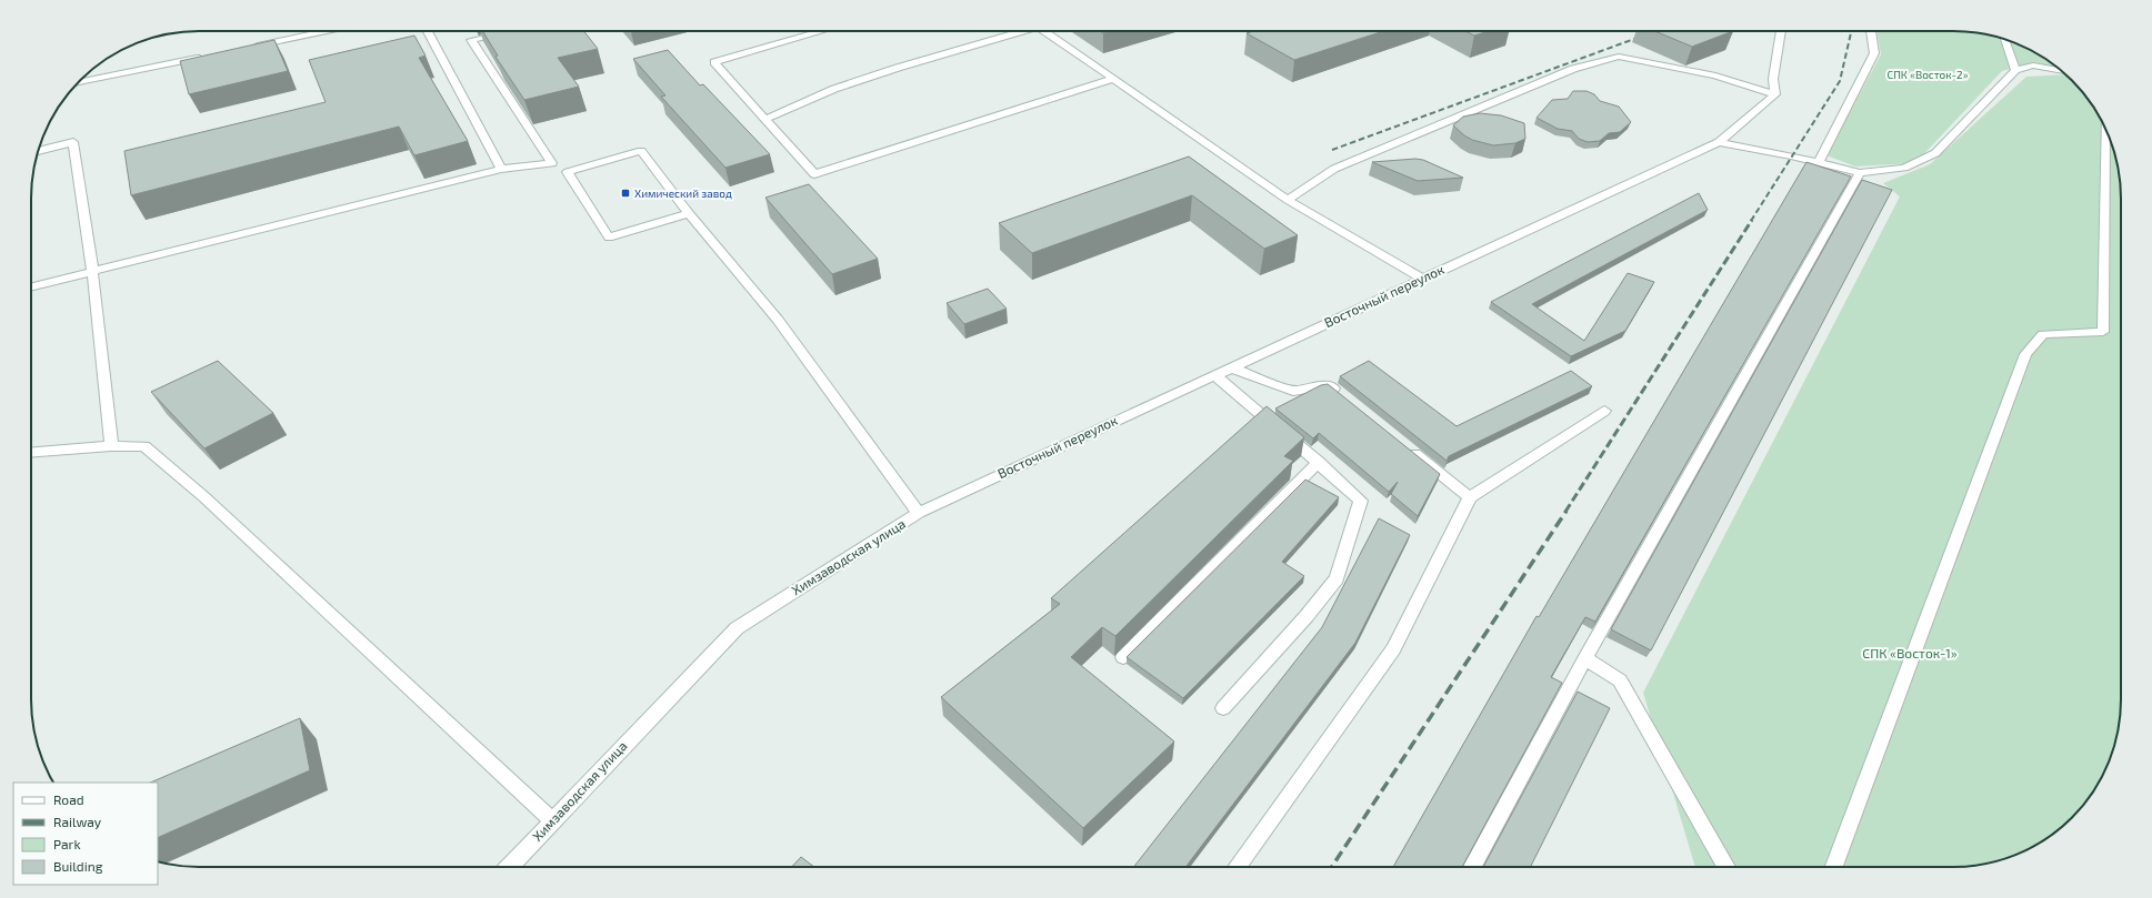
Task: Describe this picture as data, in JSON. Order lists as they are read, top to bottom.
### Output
{
  "streets": {
    "street": ["Восточный переулок", "Химзаводская улица"]
  },
  "crossings": [
    ["Восточный переулок", "Химзаводская улица"]
  ],
  "parks": ["СПК «Восток-2»", "СПК «Восток-1»"],
  "places": {
    "transit": ["Химический завод"]
  },
  "legend": [
    "Road",
    "Railway",
    "Park",
    "Building"
  ]
}
